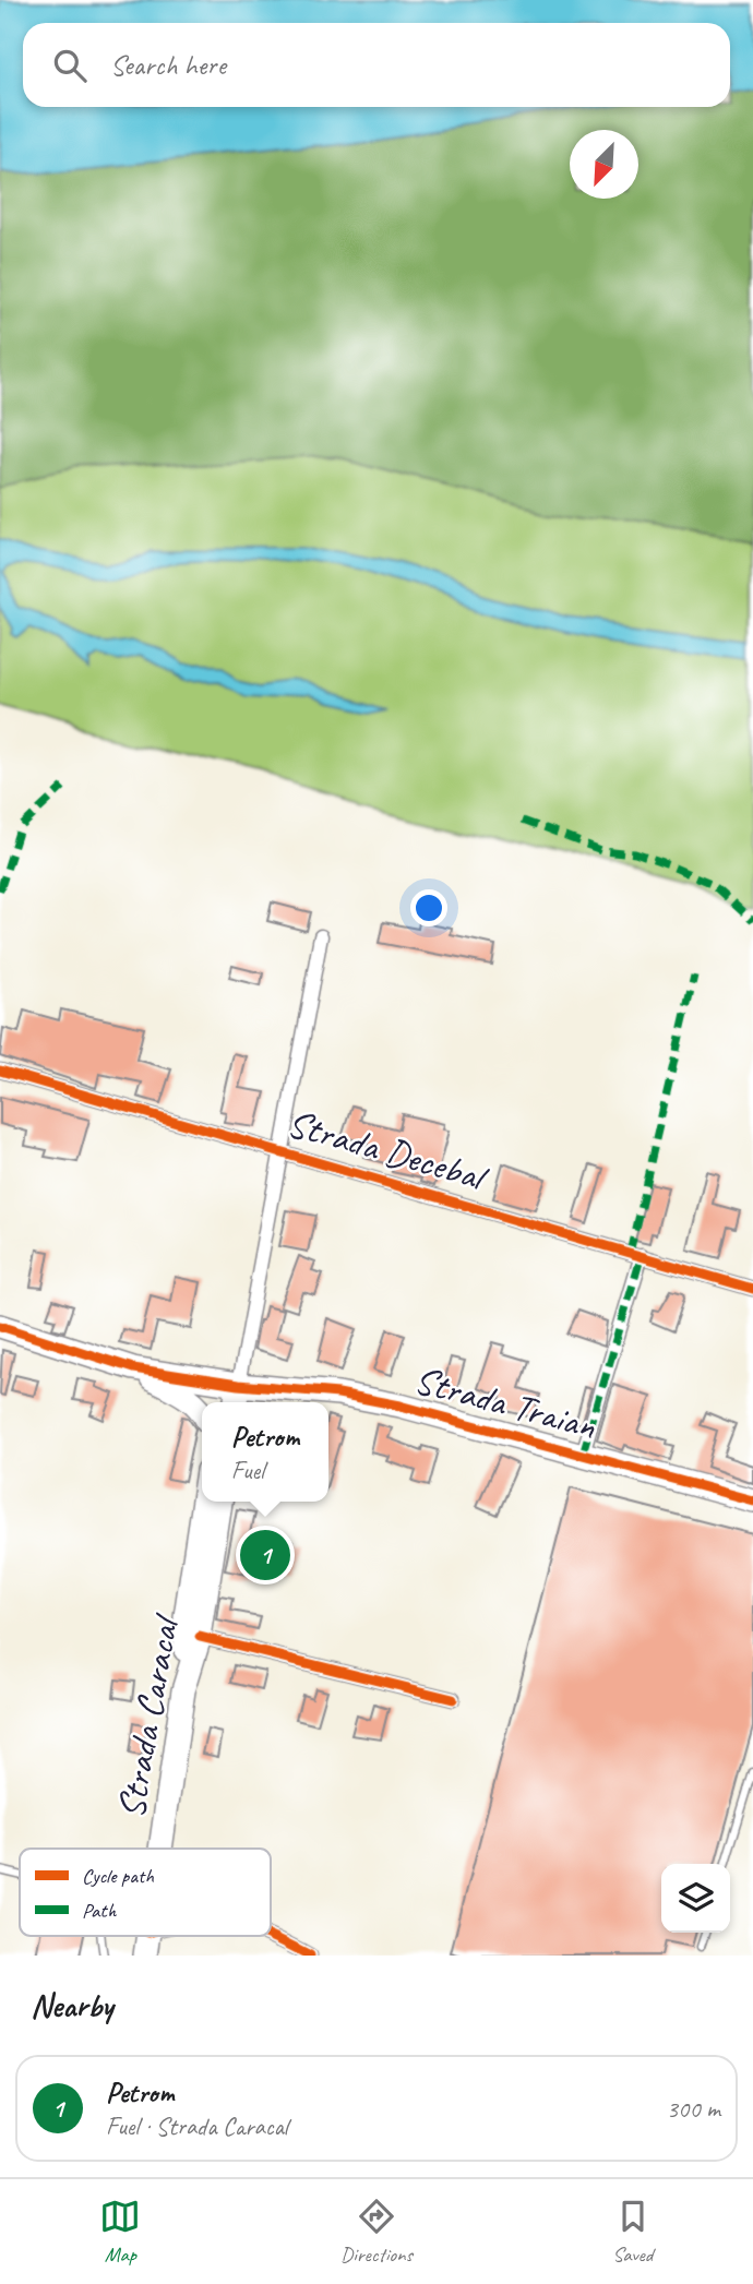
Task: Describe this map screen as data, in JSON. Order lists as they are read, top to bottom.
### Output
{
  "streets": {
    "main road": ["Strada Traian", "Strada Caracal"],
    "street": ["Strada Decebal"]
  },
  "legend": ["Cycle path", "Path"],
  "north": "bottom left",
  "page": {
    "search": "Search here",
    "popup": ["Petrom", "Fuel"],
    "pins": "1",
    "heading": "Nearby",
    "list": [
      {
        "mark": "1",
        "name": "Petrom",
        "note": "Fuel · Strada Caracal",
        "value": "300 m"
      }
    ],
    "nav": ["Map", "Directions", "Saved"]
  }
}
